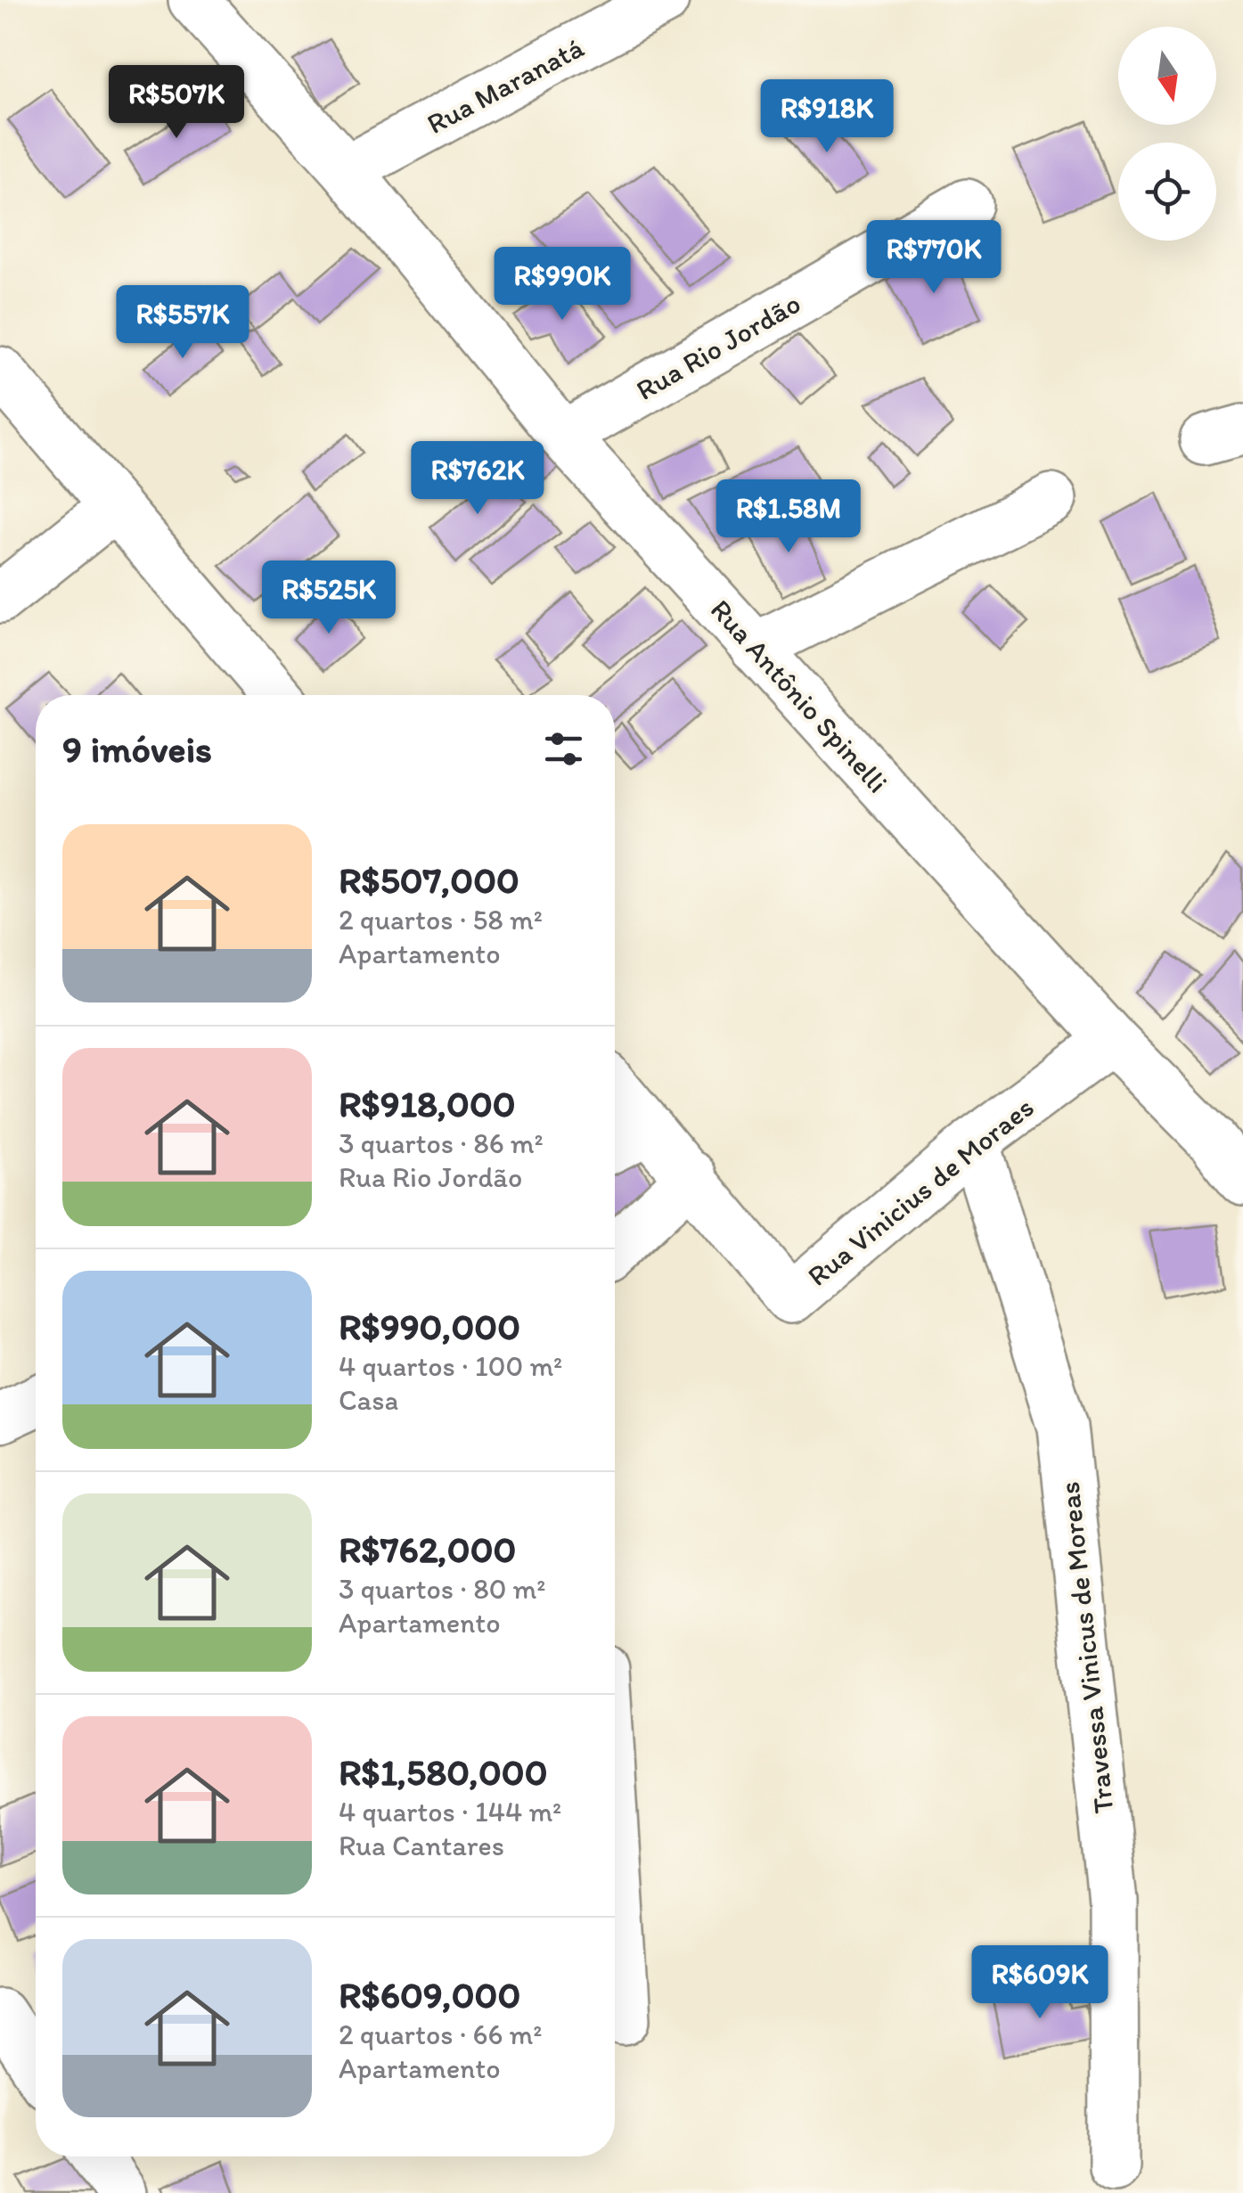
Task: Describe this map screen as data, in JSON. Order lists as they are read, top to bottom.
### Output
{
  "streets": {
    "street": [
      "Rua Maranatá",
      "Rua Rio Jordão",
      "Rua Antônio Spinelli",
      "Rua Vinicius de Moraes",
      "Travessa Vinicus de Moreas"
    ]
  },
  "crossings": [
    ["Rua Maranatá", "Rua Antônio Spinelli"],
    ["Rua Rio Jordão", "Rua Antônio Spinelli"],
    ["Rua Antônio Spinelli", "Rua Vinicius de Moraes"],
    ["Rua Vinicius de Moraes", "Travessa Vinicus de Moreas"]
  ],
  "north": "bottom",
  "page": {
    "price": [
      "R$507K",
      "R$918K",
      "R$770K",
      "R$990K",
      "R$557K",
      "R$762K",
      "R$1.58M",
      "R$525K",
      "R$609K"
    ],
    "heading": "9 imóveis",
    "list": [
      {
        "name": "R$507,000",
        "note": "2 quartos · 58 m² · Apartamento"
      },
      {
        "name": "R$918,000",
        "note": "3 quartos · 86 m² · Rua Rio Jordão"
      },
      {
        "name": "R$990,000",
        "note": "4 quartos · 100 m² · Casa"
      },
      {
        "name": "R$762,000",
        "note": "3 quartos · 80 m² · Apartamento"
      },
      {
        "name": "R$1,580,000",
        "note": "4 quartos · 144 m² · Rua Cantares"
      },
      {
        "name": "R$609,000",
        "note": "2 quartos · 66 m² · Apartamento"
      }
    ]
  }
}
